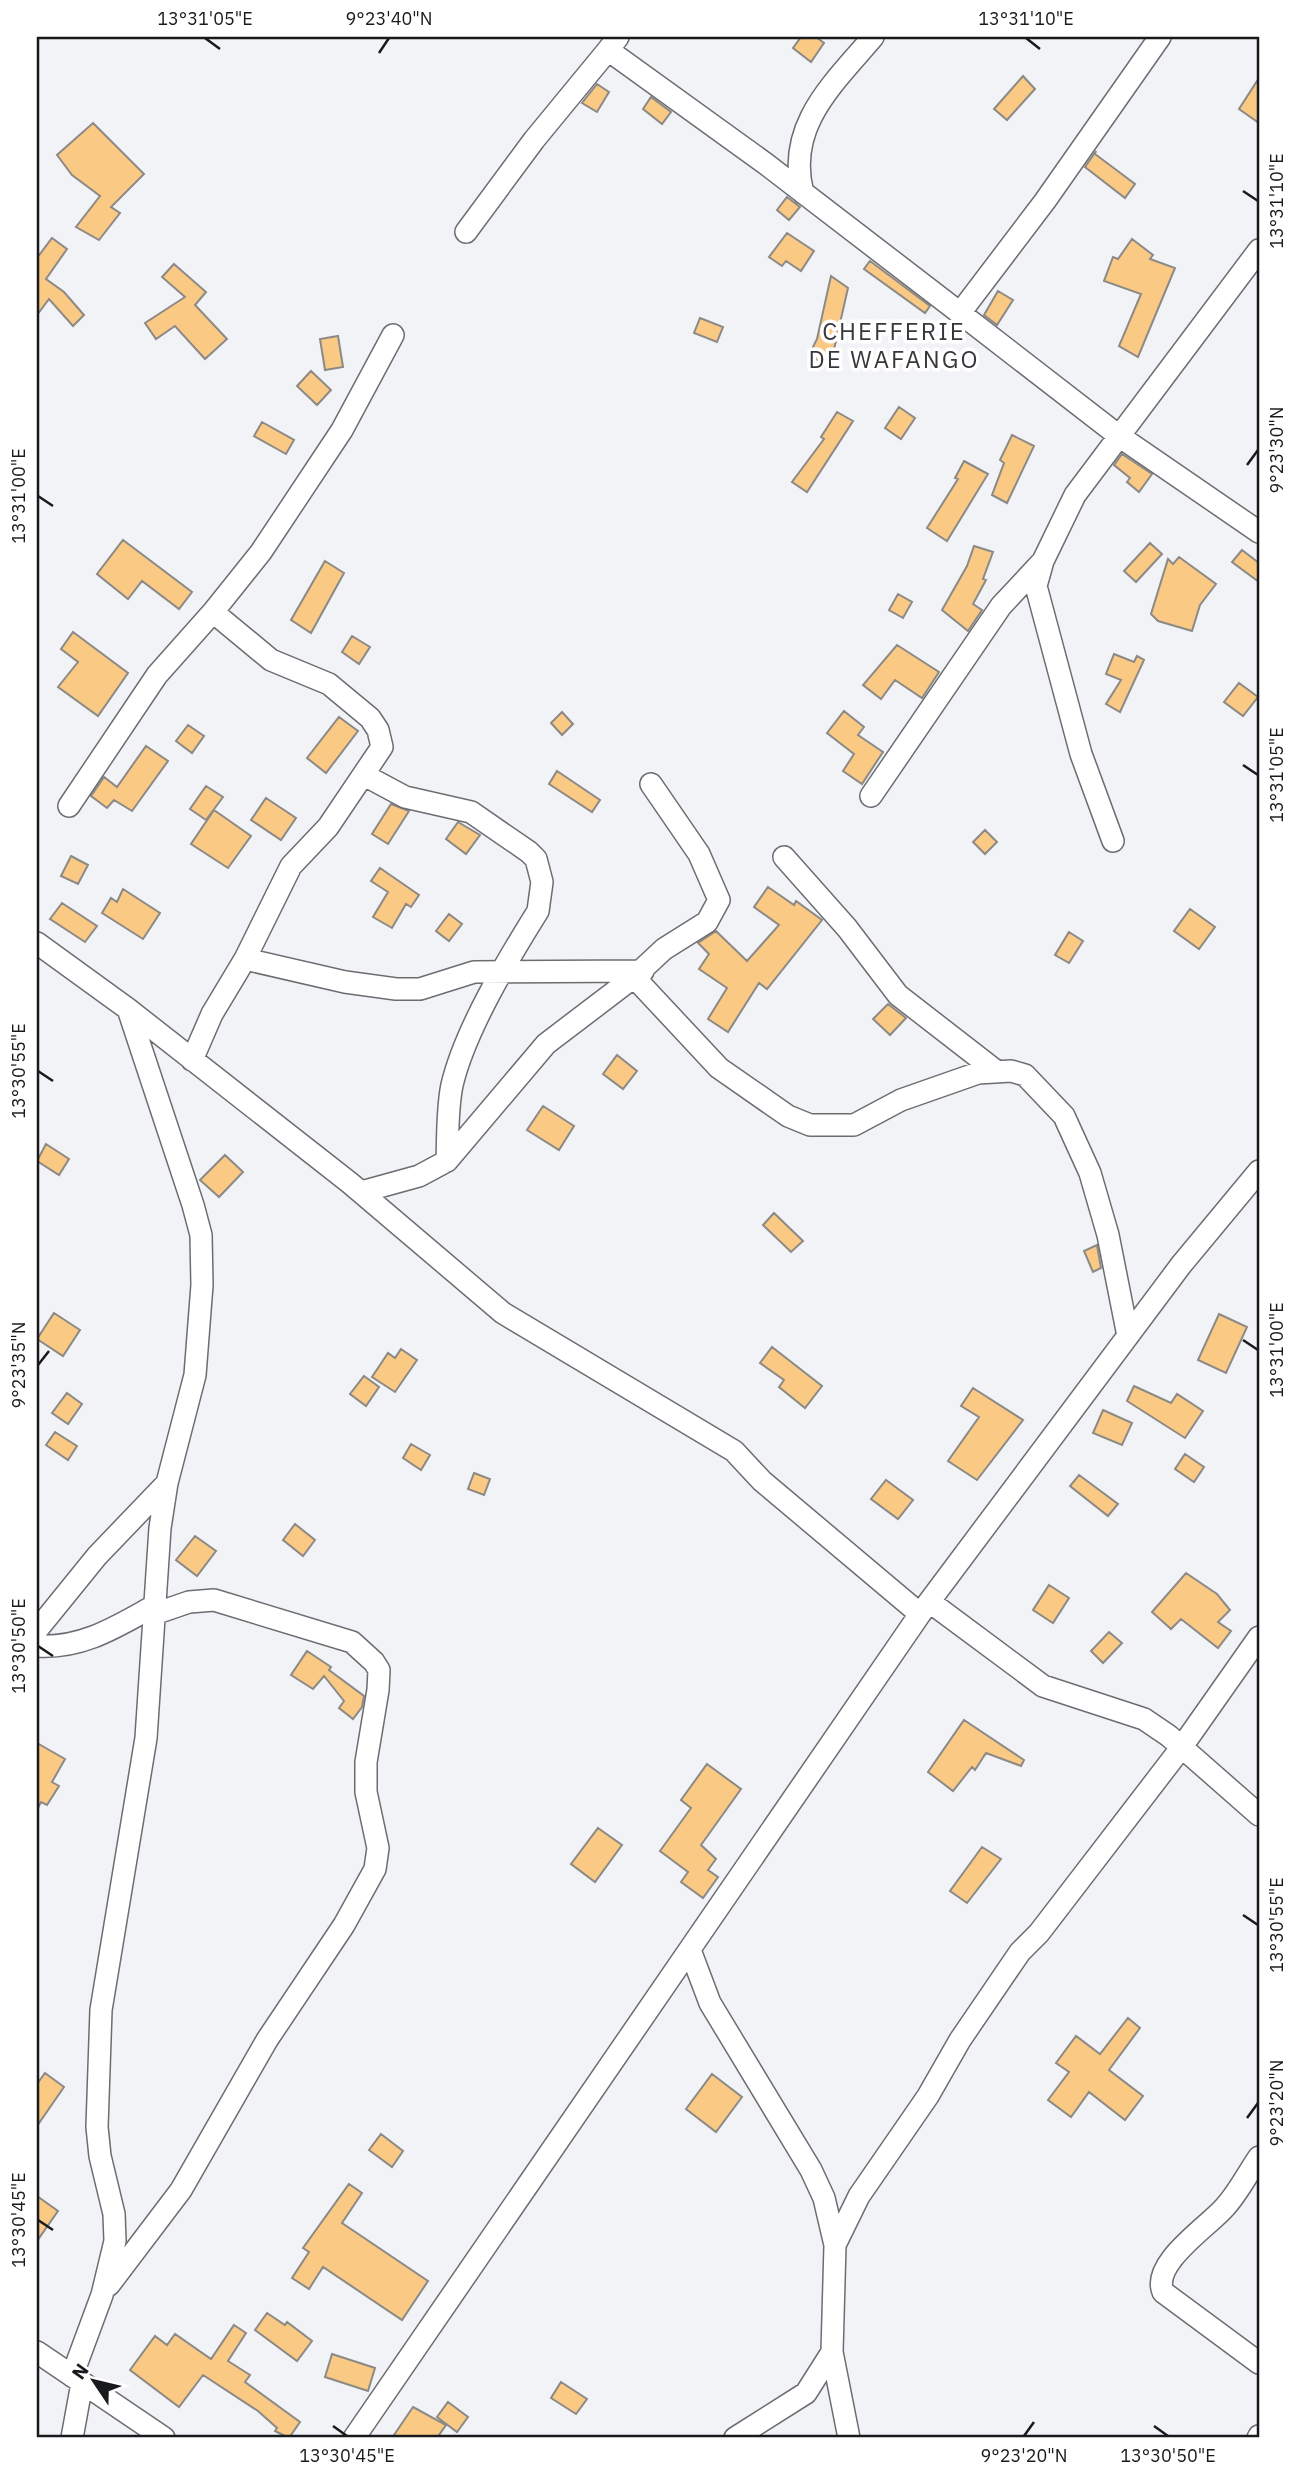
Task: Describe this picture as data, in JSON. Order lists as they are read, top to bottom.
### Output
{
  "districts": ["CHEFFERIE DE WAFANGO"],
  "north": "top left",
  "coordinates": [
    "13°31'05\"E",
    "9°23'40\"N",
    "13°31'10\"E",
    "9°23'30\"N",
    "13°31'00\"E",
    "13°30'55\"E",
    "9°23'35\"N",
    "13°30'50\"E",
    "9°23'20\"N",
    "13°30'45\"E"
  ]
}
